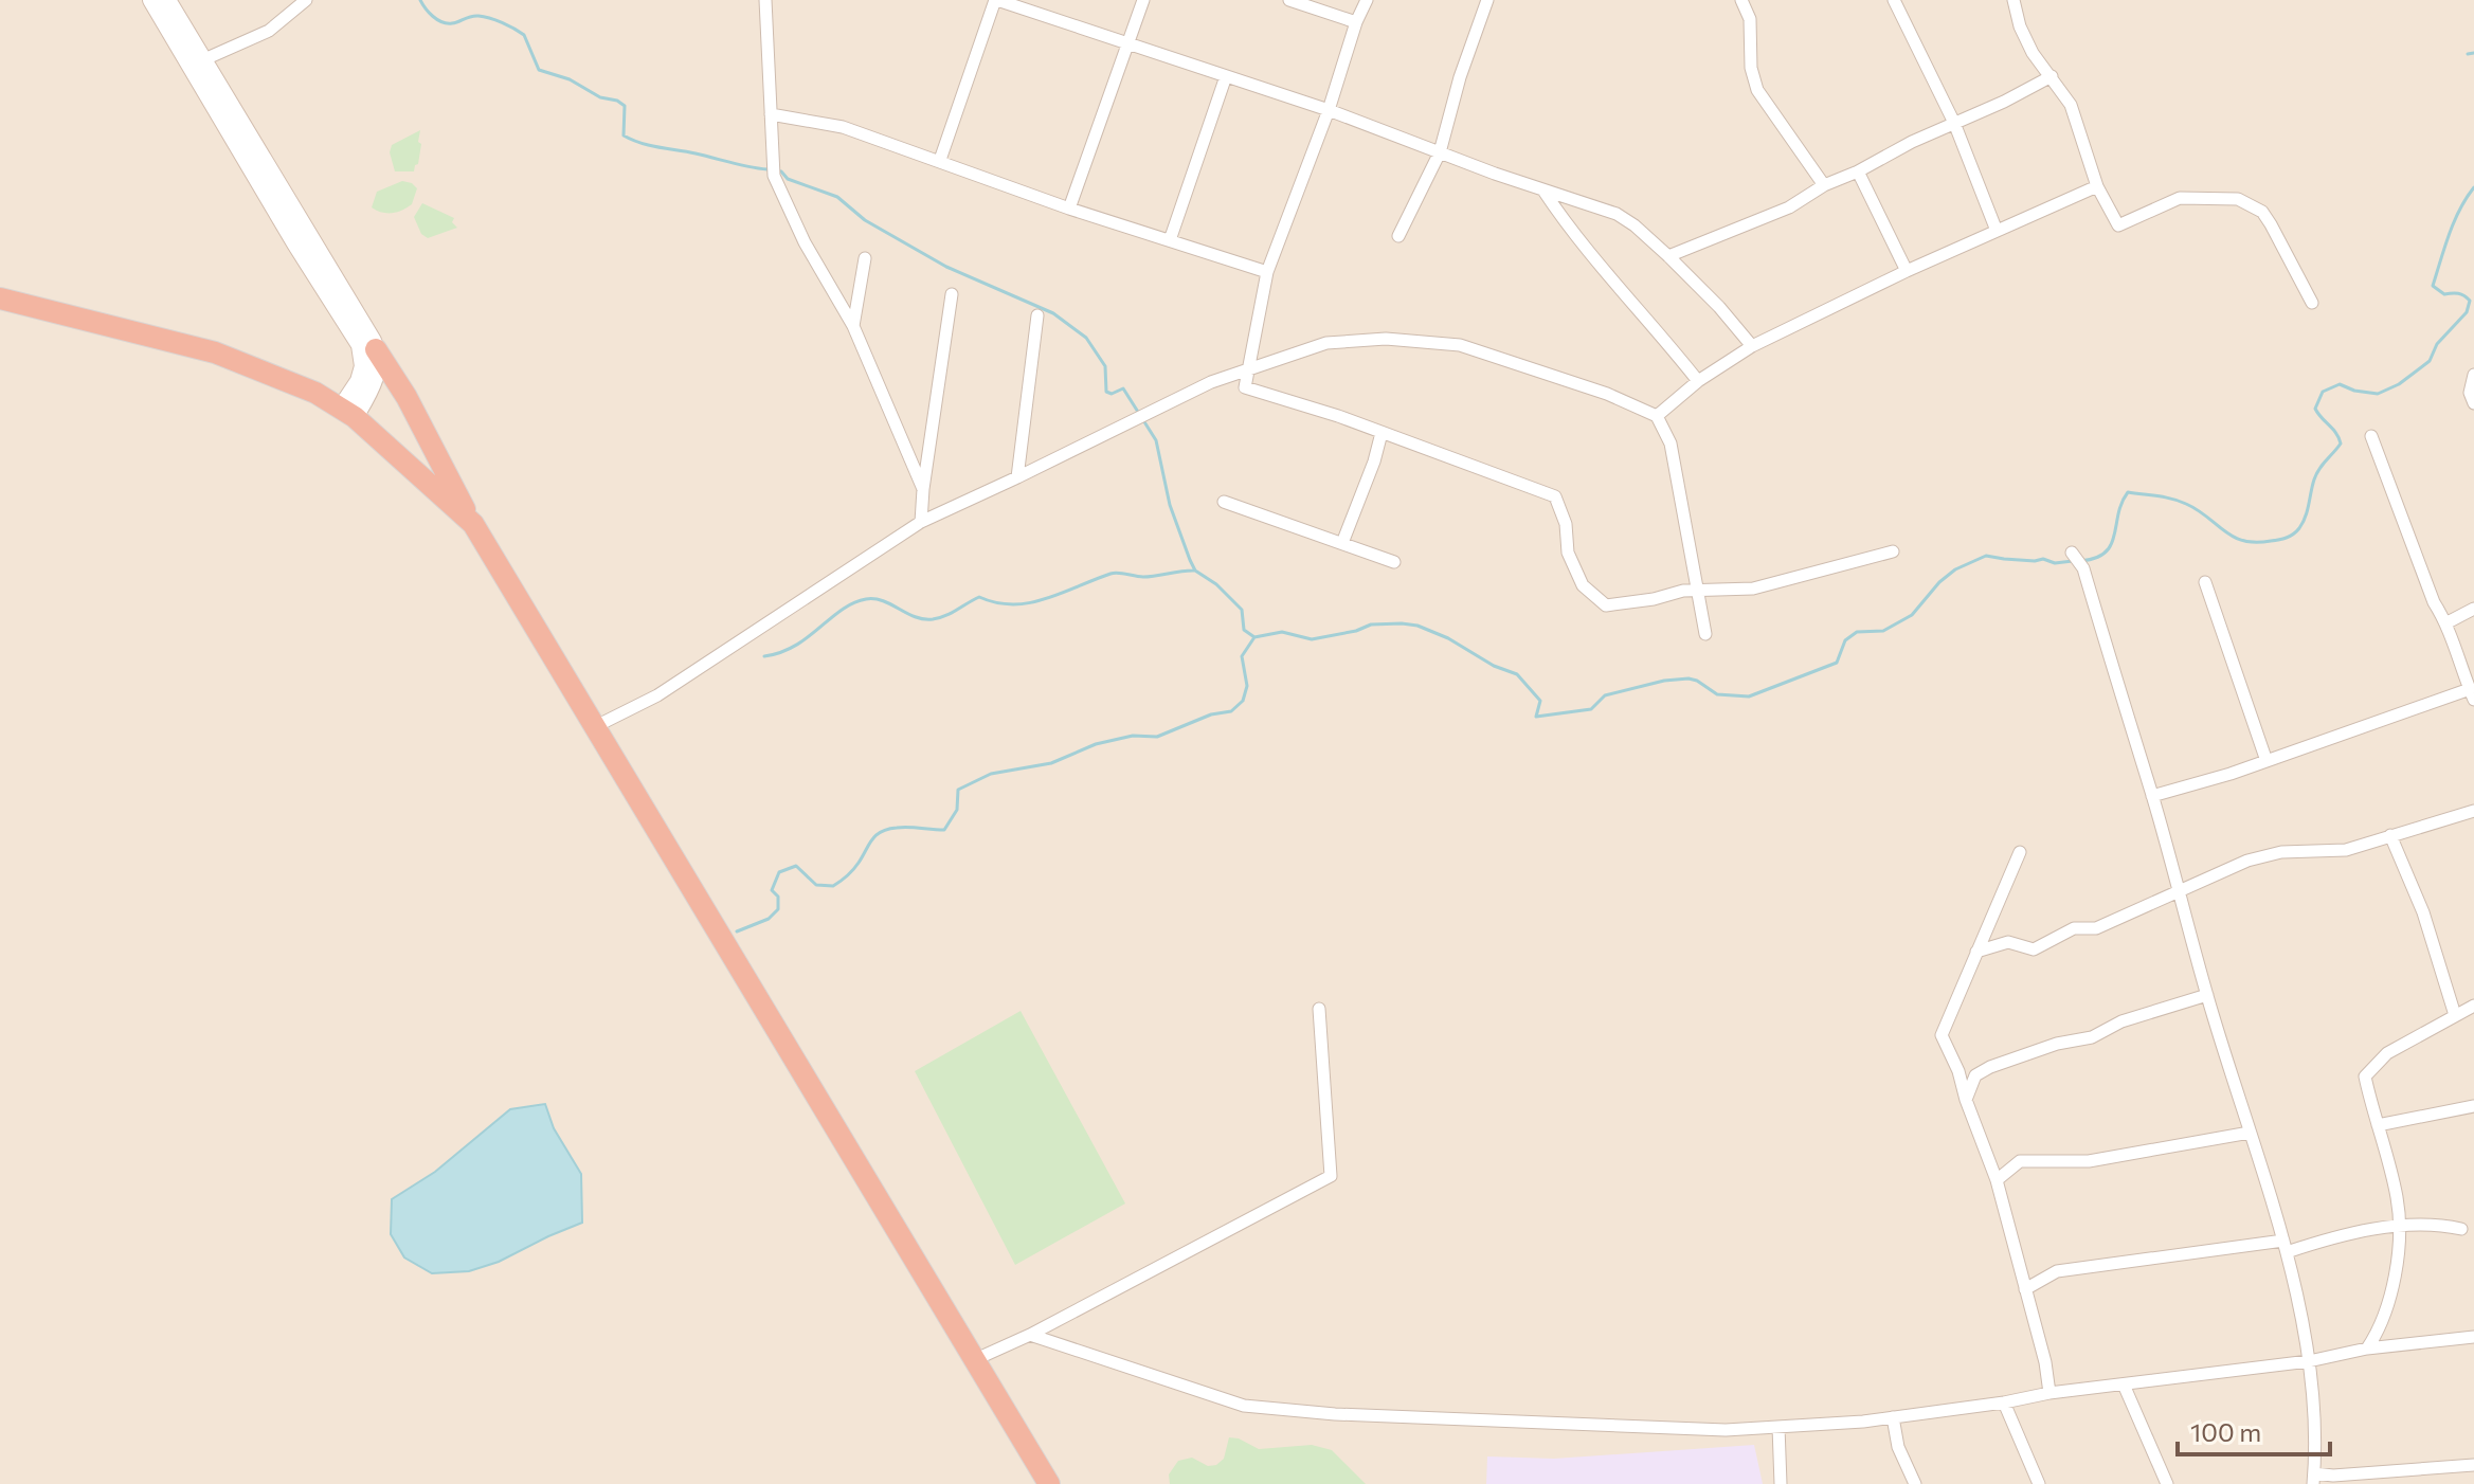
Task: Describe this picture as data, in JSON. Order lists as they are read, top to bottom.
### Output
{
  "scale_bar": "100 m"
}
